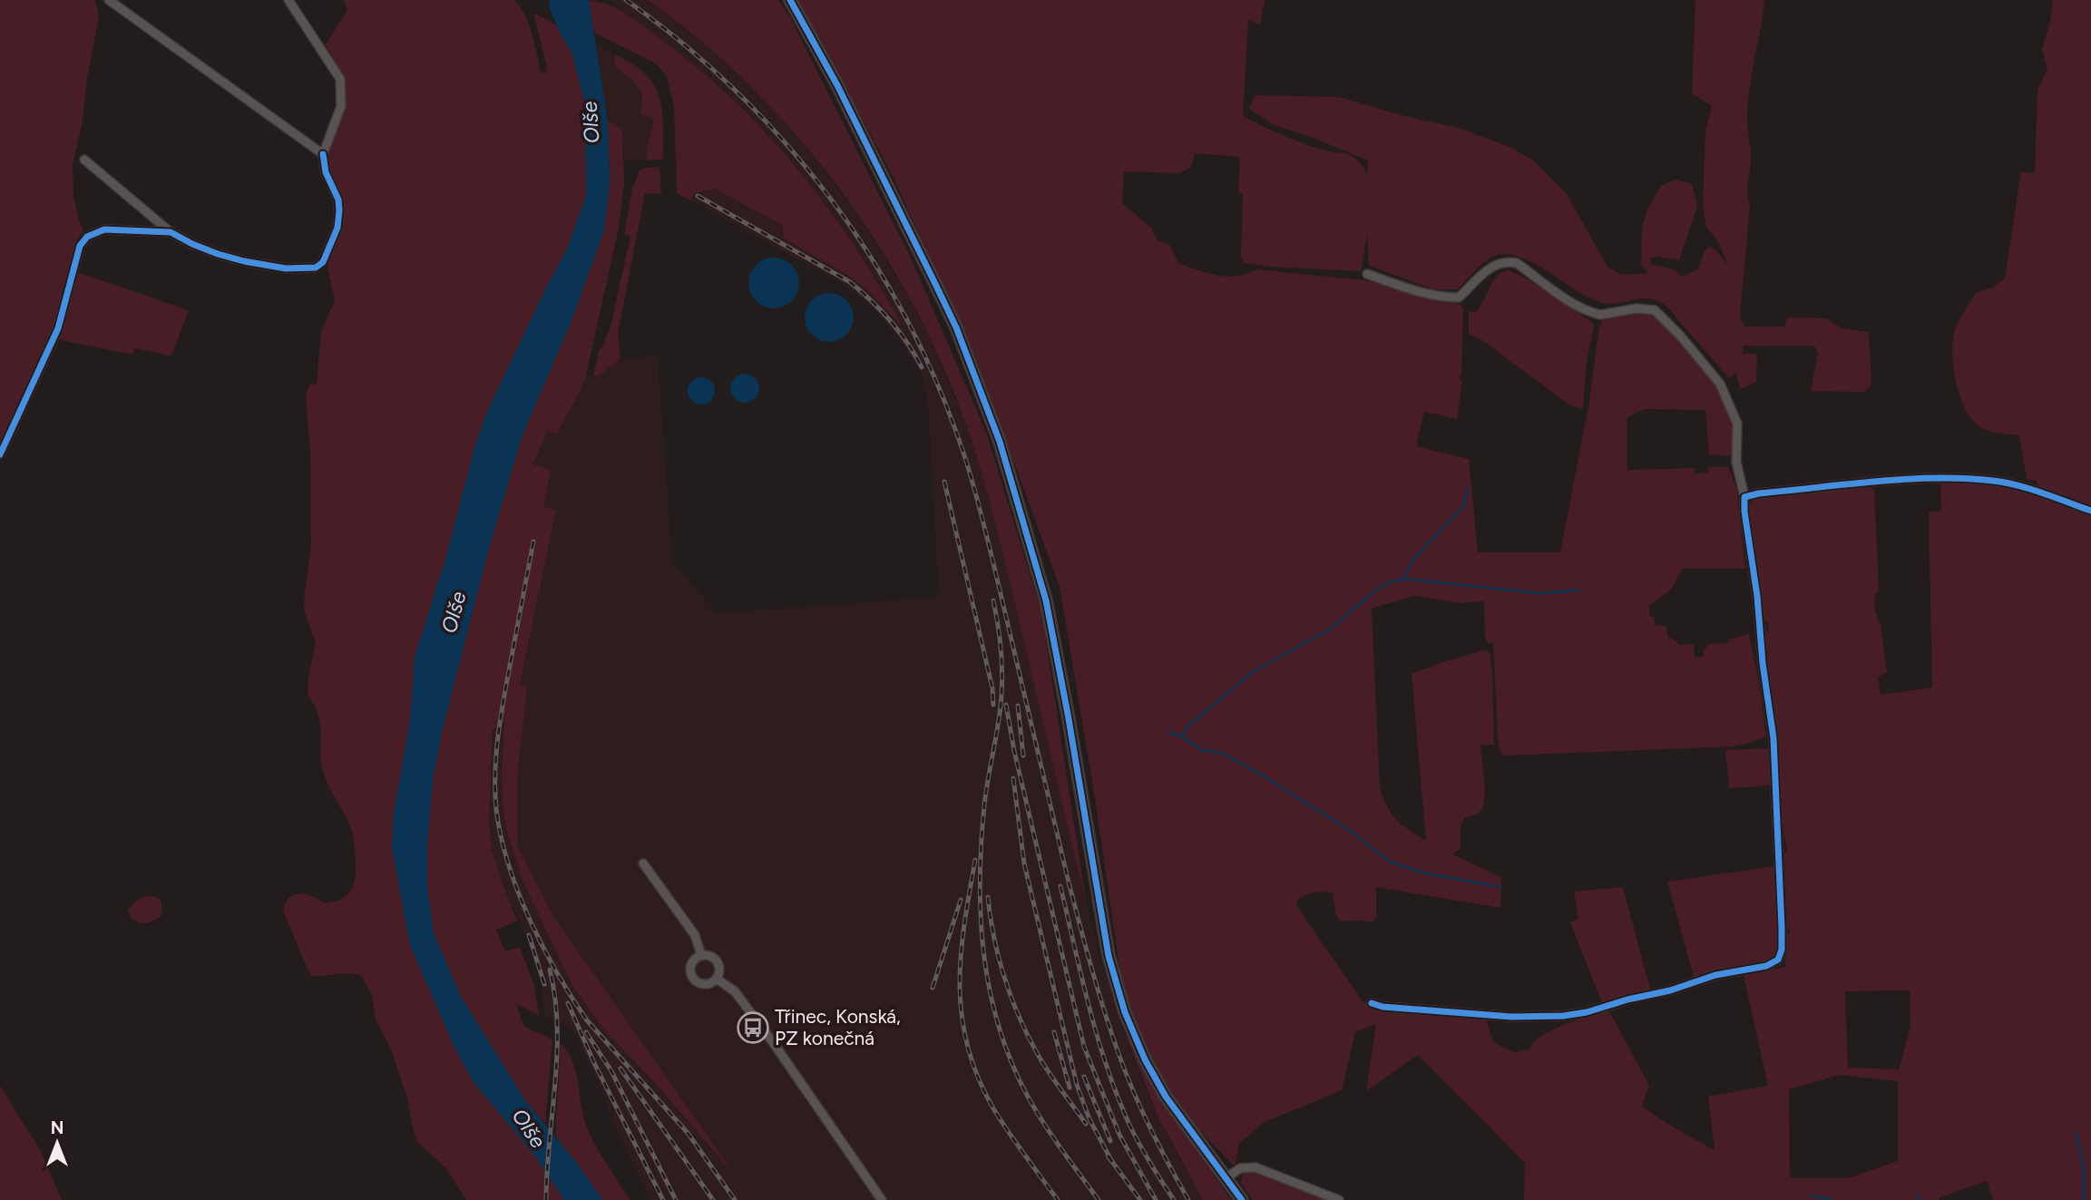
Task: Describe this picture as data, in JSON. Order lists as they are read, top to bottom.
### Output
{
  "water": ["Olše"],
  "places": {
    "bus stop": ["Třinec, Konská, PZ konečná"]
  },
  "north": "top"
}
